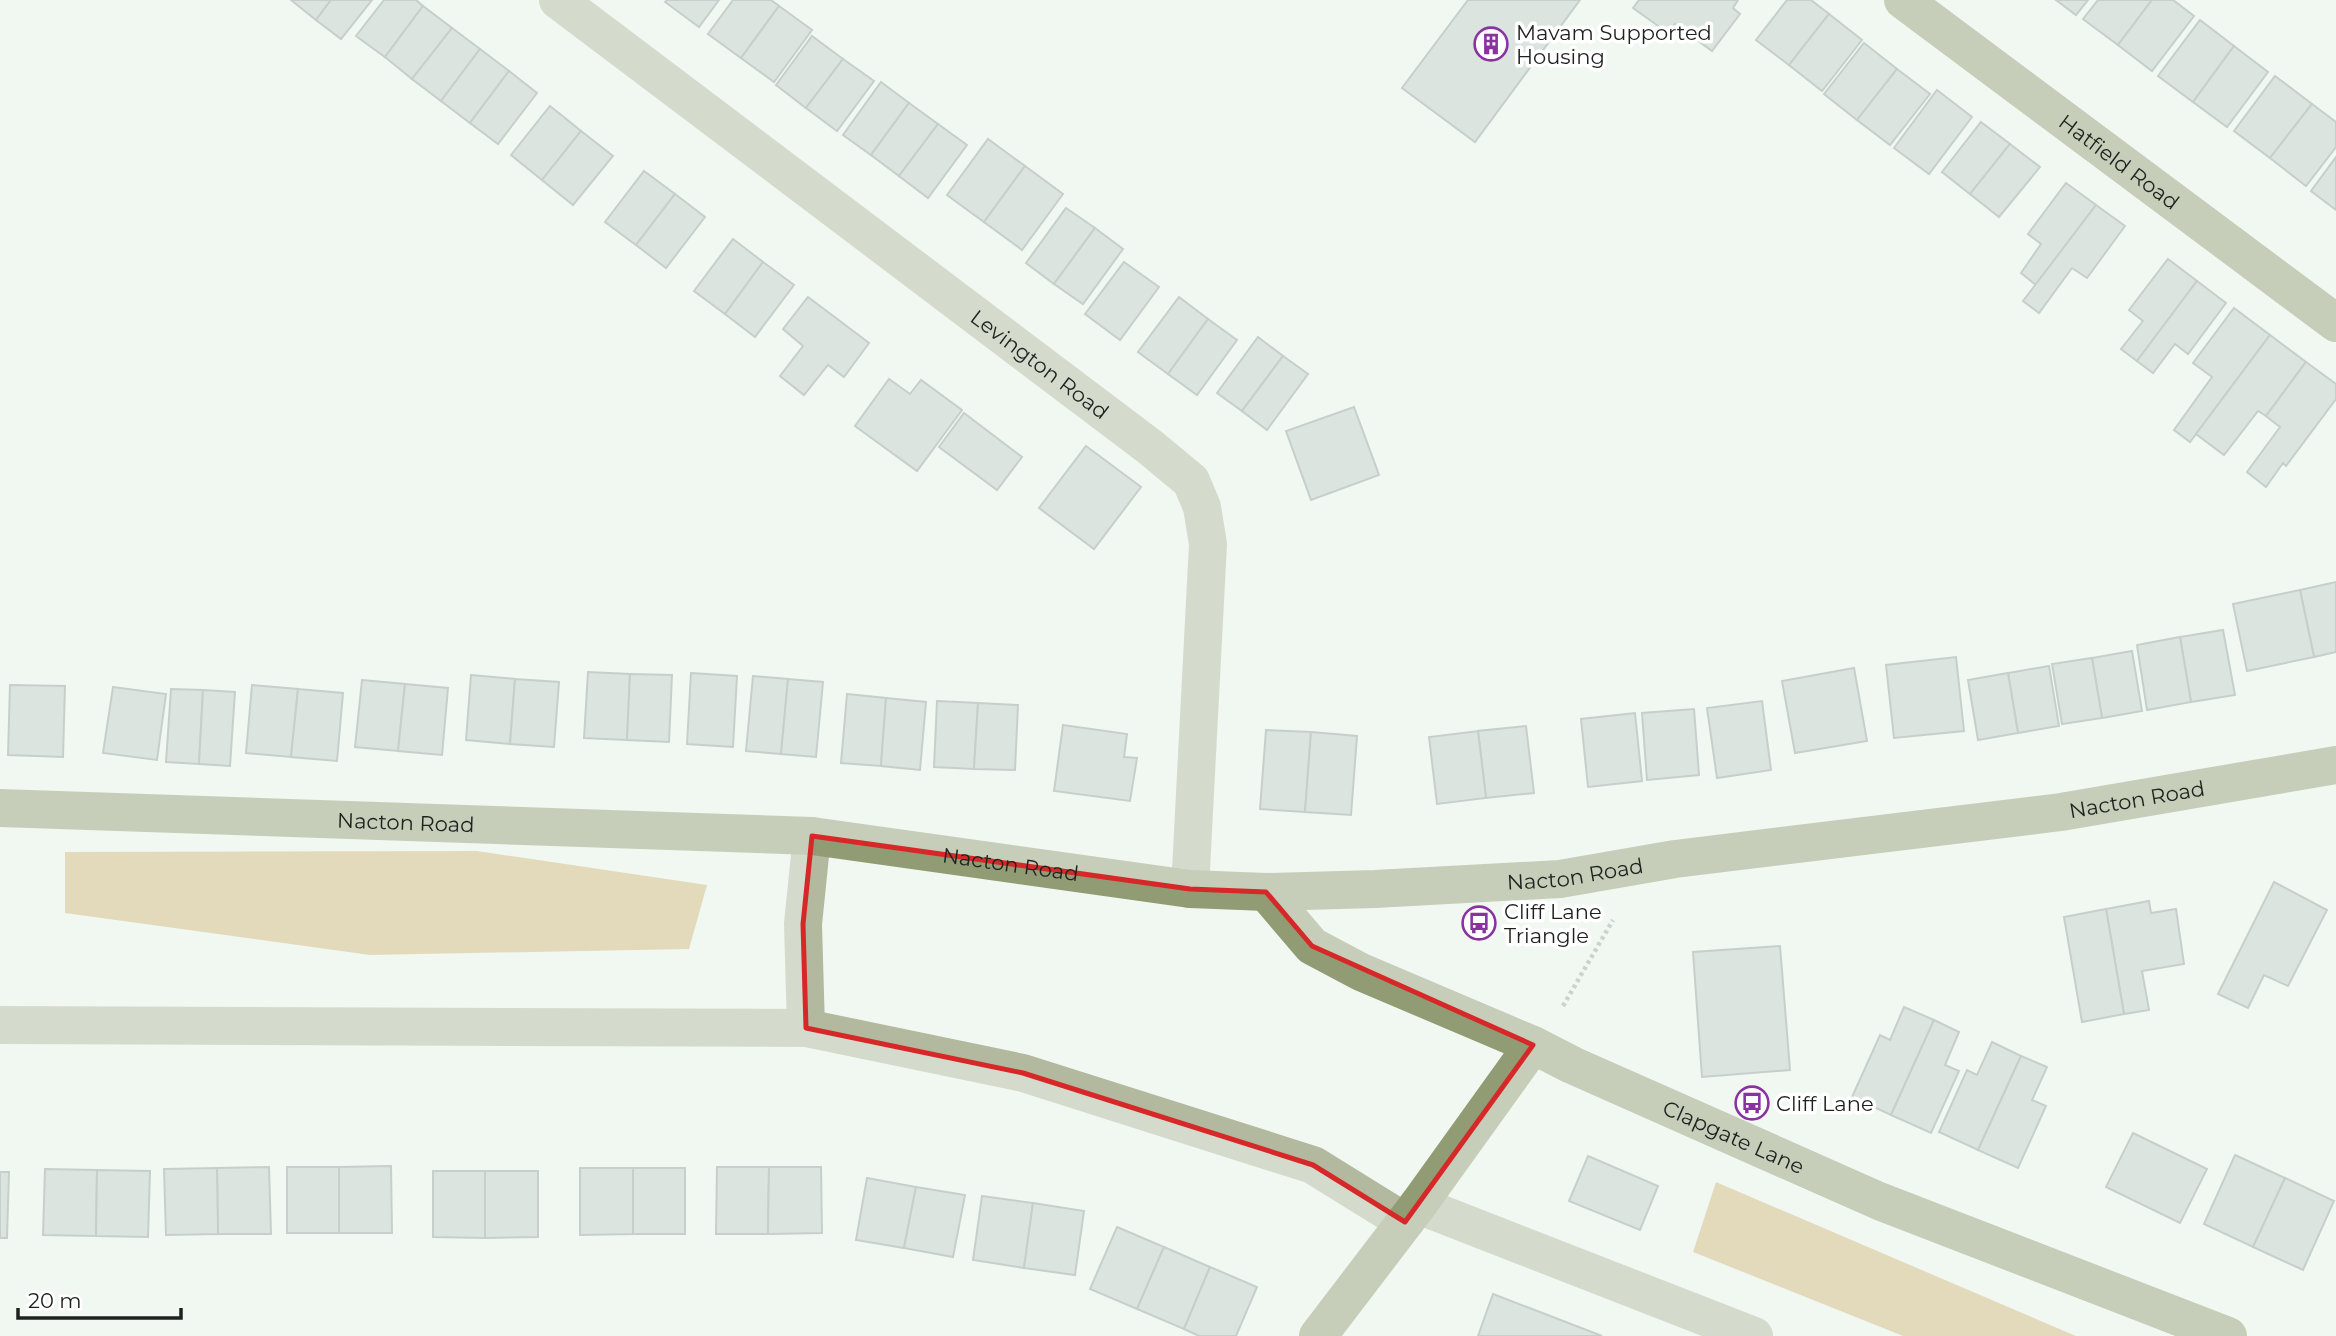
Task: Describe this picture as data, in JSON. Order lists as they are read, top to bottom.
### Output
{
  "streets": {
    "street": [
      "Hatfield Road",
      "Levington Road",
      "Nacton Road",
      "Clapgate Lane"
    ]
  },
  "crossings": [
    ["Levington Road", "Nacton Road"],
    ["Nacton Road", "Clapgate Lane"]
  ],
  "places": {
    "building": ["Mavam Supported Housing"],
    "bus stop": ["Cliff Lane Triangle", "Cliff Lane"]
  },
  "scale_bar": "20 m"
}
